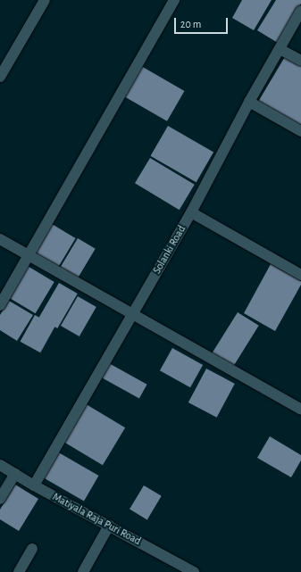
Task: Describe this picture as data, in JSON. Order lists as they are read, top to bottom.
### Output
{
  "streets": {
    "street": ["Solanki Road", "Matiyala Raja Puri Road"]
  },
  "crossings": [
    ["Solanki Road", "Matiyala Raja Puri Road"]
  ],
  "scale_bar": "20 m"
}
